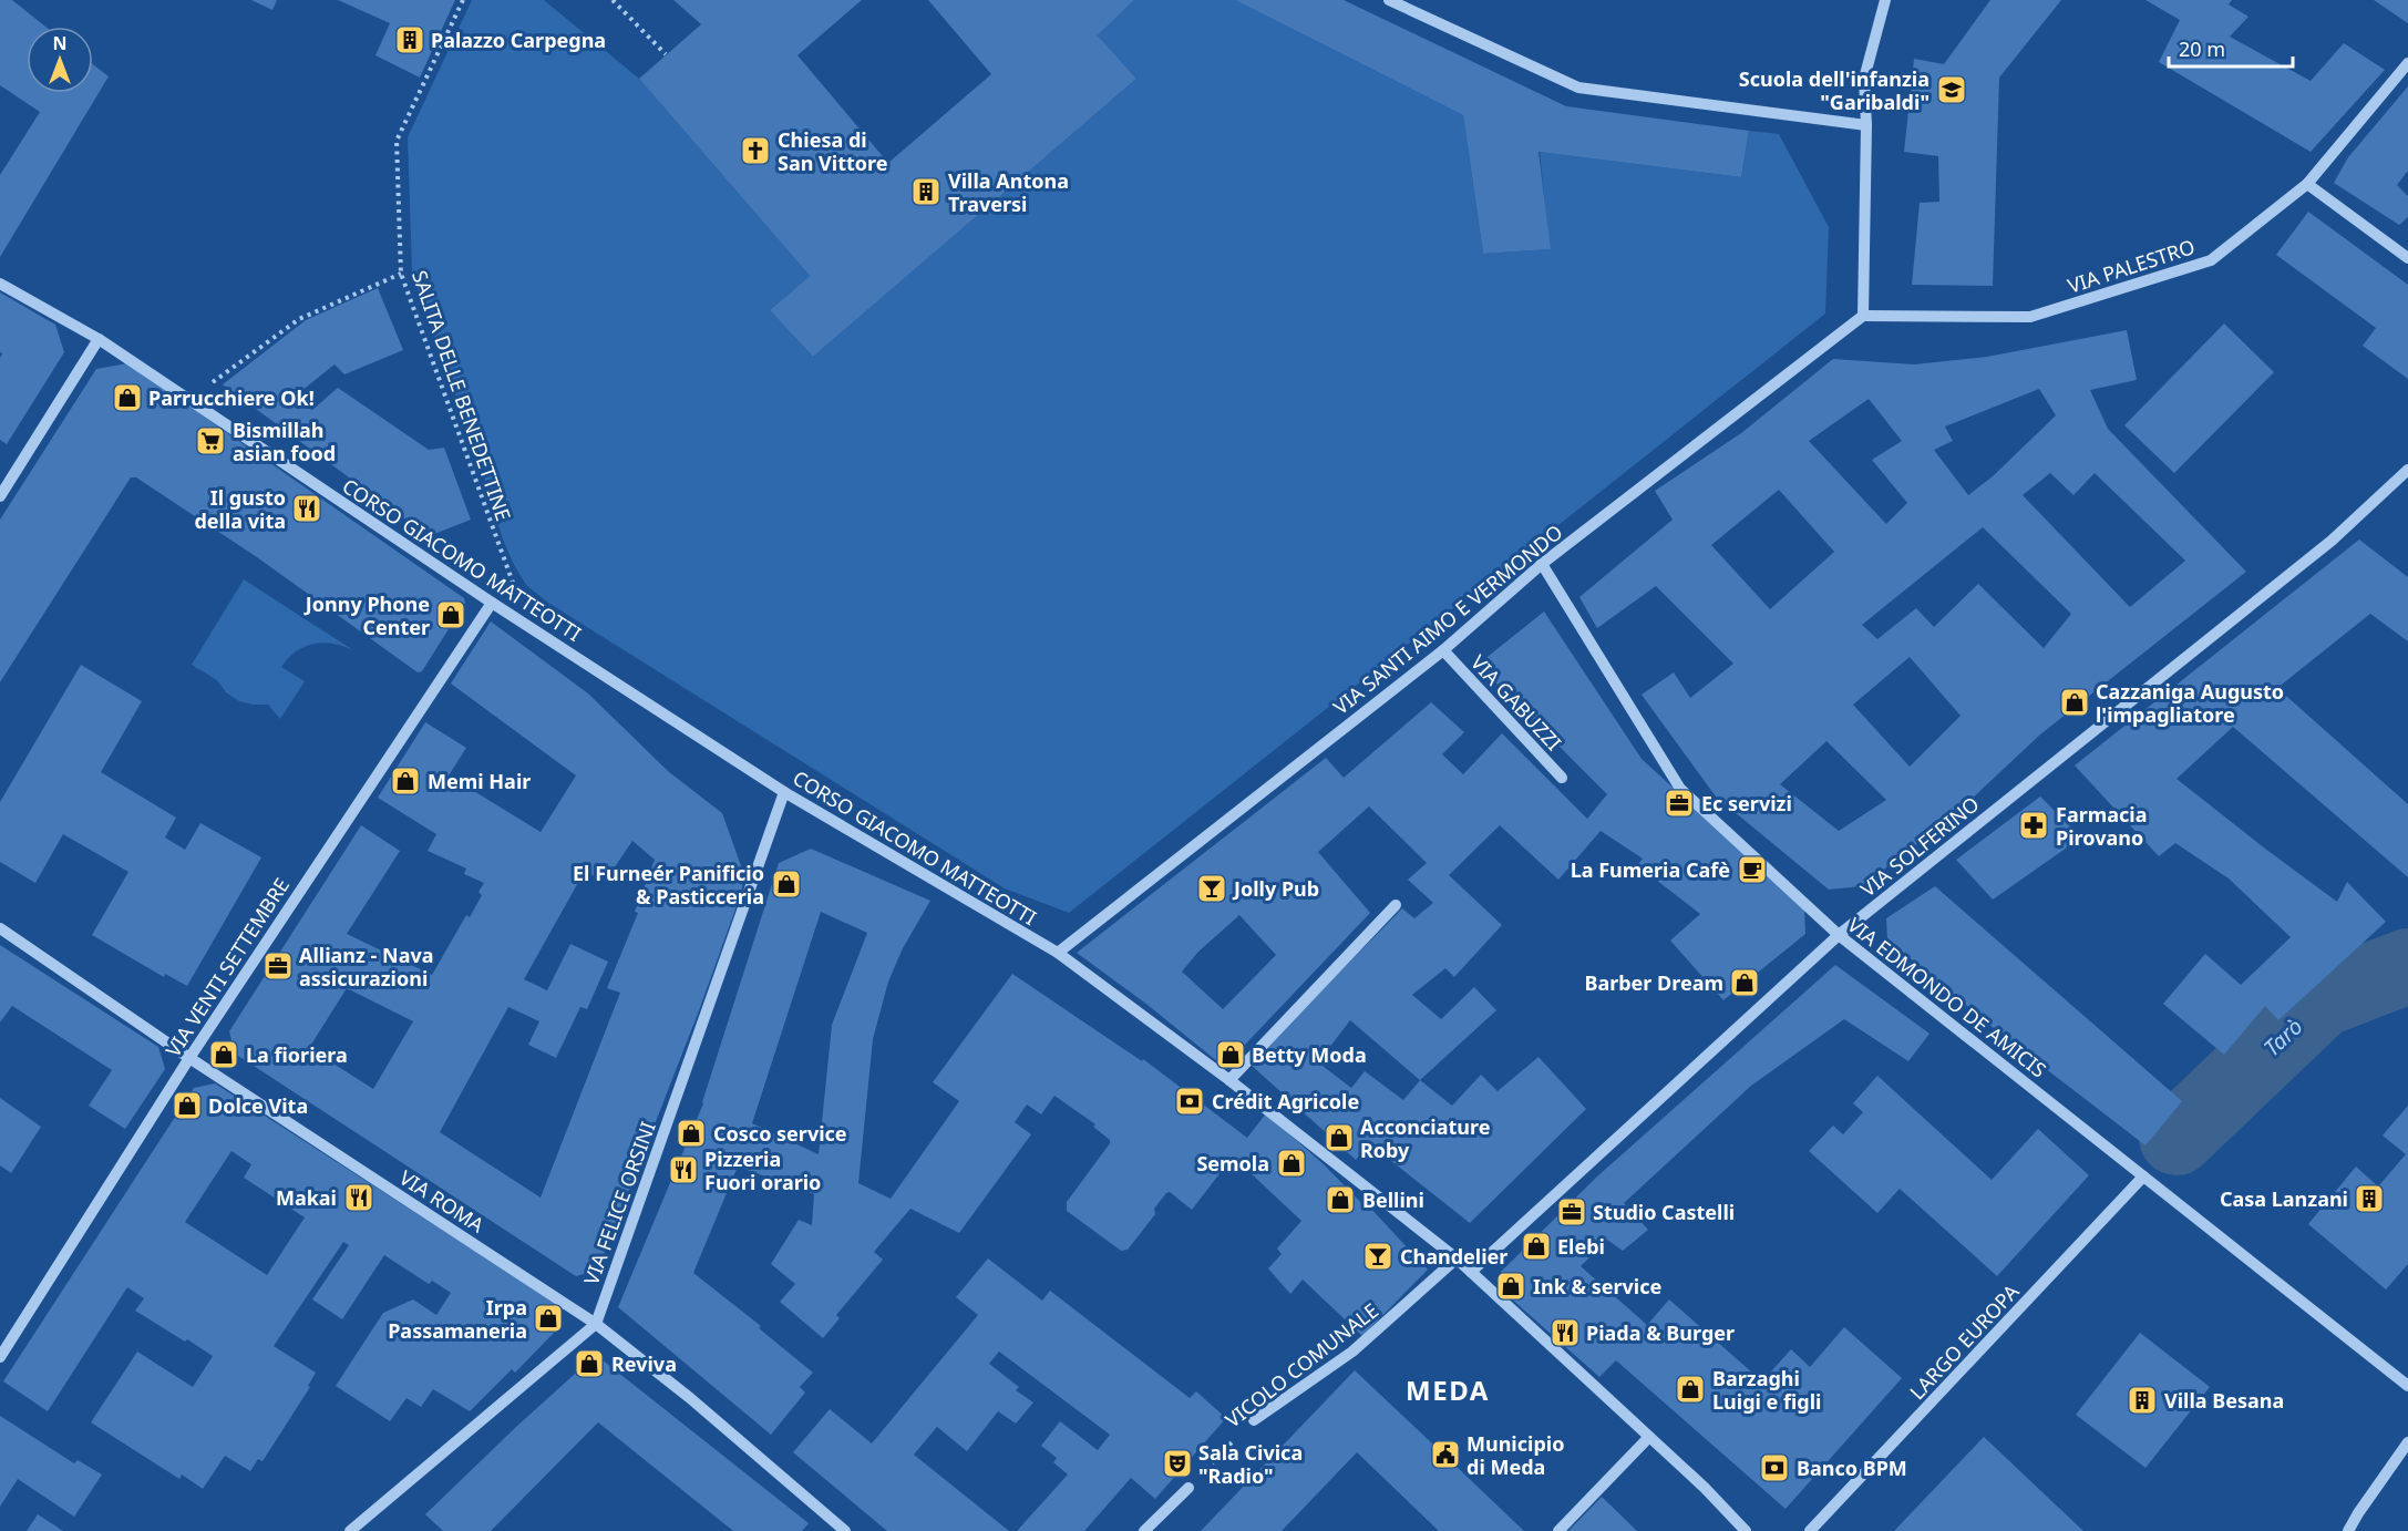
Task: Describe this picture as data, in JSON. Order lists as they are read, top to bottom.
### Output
{
  "streets": {
    "street": [
      "VIA PALESTRO",
      "CORSO GIACOMO MATTEOTTI",
      "VIA SANTI AIMO E VERMONDO",
      "VIA GABUZZI",
      "VIA SOLFERINO",
      "VIA VENTI SETTEMBRE",
      "VIA EDMONDO DE AMICIS",
      "VIA ROMA",
      "VIA FELICE ORSINI",
      "LARGO EUROPA",
      "VICOLO COMUNALE"
    ],
    "path": ["SALITA DELLE BENEDETTINE"]
  },
  "crossings": [
    ["VIA PALESTRO", "VIA SANTI AIMO E VERMONDO"],
    ["SALITA DELLE BENEDETTINE", "CORSO GIACOMO MATTEOTTI"],
    ["SALITA DELLE BENEDETTINE", "VIA VENTI SETTEMBRE"],
    ["CORSO GIACOMO MATTEOTTI", "VIA SANTI AIMO E VERMONDO"],
    ["CORSO GIACOMO MATTEOTTI", "VIA SOLFERINO"],
    ["CORSO GIACOMO MATTEOTTI", "VIA VENTI SETTEMBRE"],
    ["CORSO GIACOMO MATTEOTTI", "VIA FELICE ORSINI"],
    ["CORSO GIACOMO MATTEOTTI", "VICOLO COMUNALE"],
    ["VIA SANTI AIMO E VERMONDO", "VIA GABUZZI"],
    ["VIA SANTI AIMO E VERMONDO", "VIA EDMONDO DE AMICIS"],
    ["VIA SOLFERINO", "VIA EDMONDO DE AMICIS"],
    ["VIA VENTI SETTEMBRE", "VIA ROMA"],
    ["VIA EDMONDO DE AMICIS", "LARGO EUROPA"],
    ["VIA ROMA", "VIA FELICE ORSINI"]
  ],
  "districts": ["MEDA"],
  "water": ["Tarò"],
  "places": {
    "building": [
      "Palazzo Carpegna",
      "Villa Antona Traversi",
      "Casa Lanzani",
      "Villa Besana"
    ],
    "school or university": ["Scuola dell'infanzia \"Garibaldi\""],
    "church": ["Chiesa di San Vittore"],
    "shop": [
      "Parrucchiere Ok!",
      "Jonny Phone Center",
      "Cazzaniga Augusto l'impagliatore",
      "Memi Hair",
      "El Furneér Panificio & Pasticceria",
      "Barber Dream",
      "La fioriera",
      "Betty Moda",
      "Dolce Vita",
      "Cosco service",
      "Acconciature Roby",
      "Semola",
      "Bellini",
      "Elebi",
      "Ink & service",
      "Irpa Passamaneria",
      "Reviva",
      "Barzaghi Luigi e figli"
    ],
    "supermarket": ["Bismillah asian food"],
    "restaurant": [
      "Il gusto della vita",
      "Pizzeria Fuori orario",
      "Makai",
      "Piada & Burger"
    ],
    "office": ["Ec servizi", "Allianz - Nava assicurazioni", "Studio Castelli"],
    "pharmacy": ["Farmacia Pirovano"],
    "cafe": ["La Fumeria Cafè"],
    "bar": ["Jolly Pub", "Chandelier"],
    "bank": ["Crédit Agricole", "Banco BPM"],
    "public building": ["Municipio di Meda"],
    "theatre": ["Sala Civica \"Radio\""]
  },
  "scale_bar": "20 m",
  "north": "top"
}
